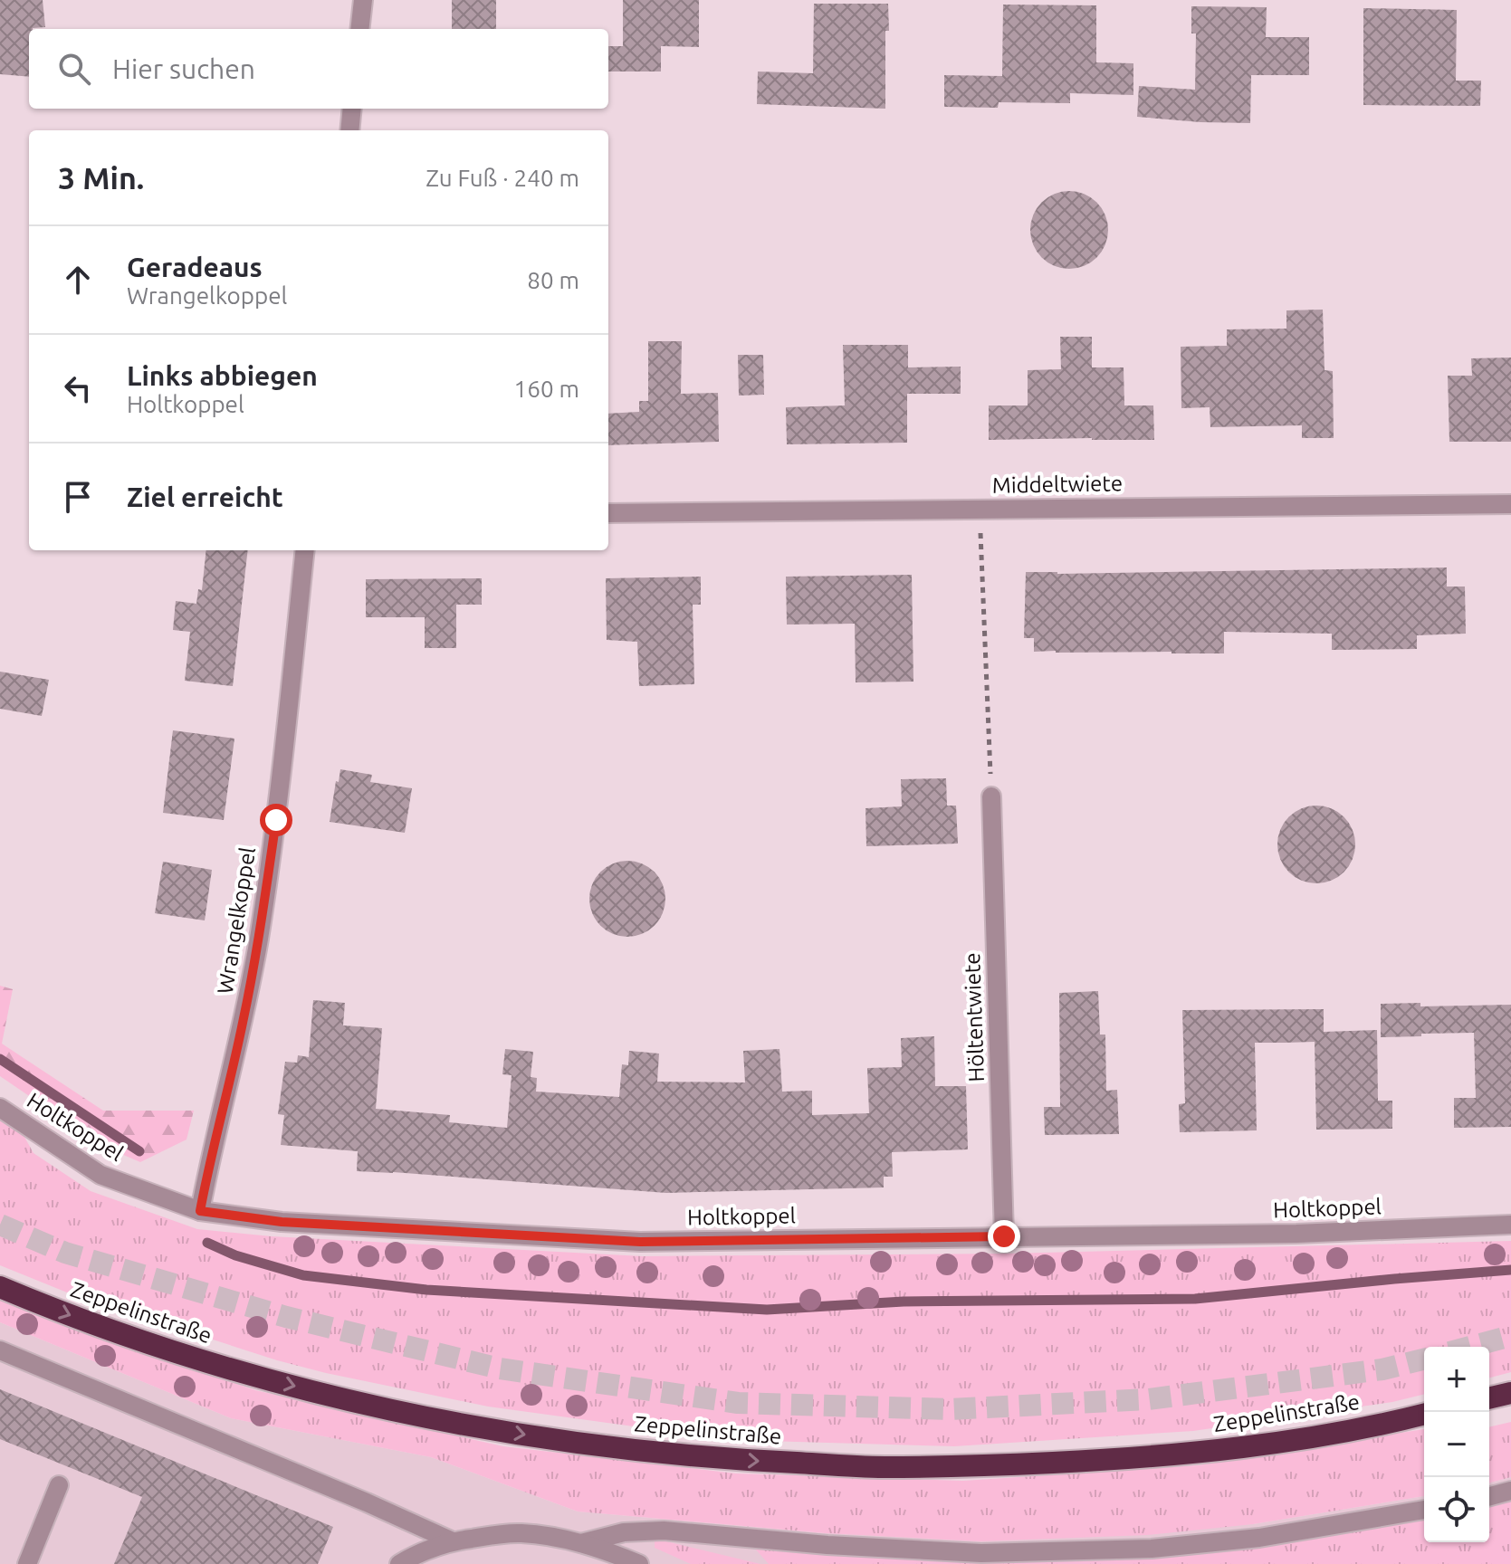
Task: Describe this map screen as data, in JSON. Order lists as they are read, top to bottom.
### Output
{
  "streets": {
    "highway": ["Zeppelinstraße"],
    "street": [
      "Middeltwiete",
      "Wrangelkoppel",
      "Höltentwiete",
      "Holtkoppel"
    ]
  },
  "crossings": [
    ["Wrangelkoppel", "Holtkoppel"],
    ["Höltentwiete", "Holtkoppel"]
  ],
  "one_way": ["Zeppelinstraße"],
  "page": {
    "search": "Hier suchen",
    "heading": ["3 Min.", "Zu Fuß · 240 m"],
    "list": [
      ["Geradeaus", "Wrangelkoppel", "80 m"],
      ["Links abbiegen", "Holtkoppel", "160 m"],
      "Ziel erreicht"
    ],
    "map_buttons": ["+", "−"]
  }
}
